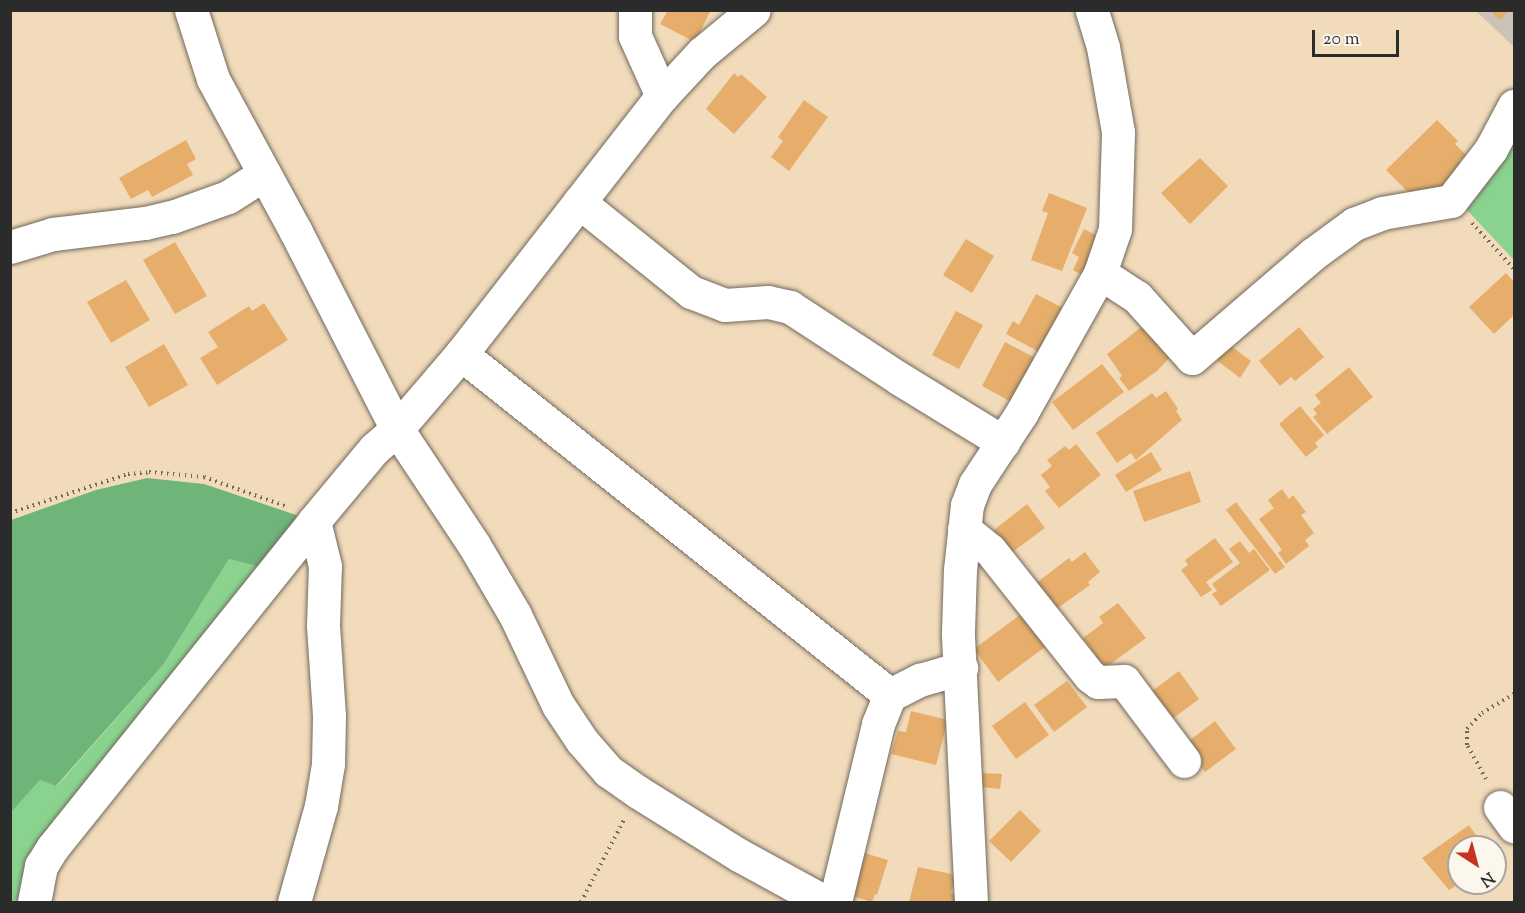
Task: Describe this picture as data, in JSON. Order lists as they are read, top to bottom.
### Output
{
  "scale_bar": "20 m",
  "north": "bottom right"
}
